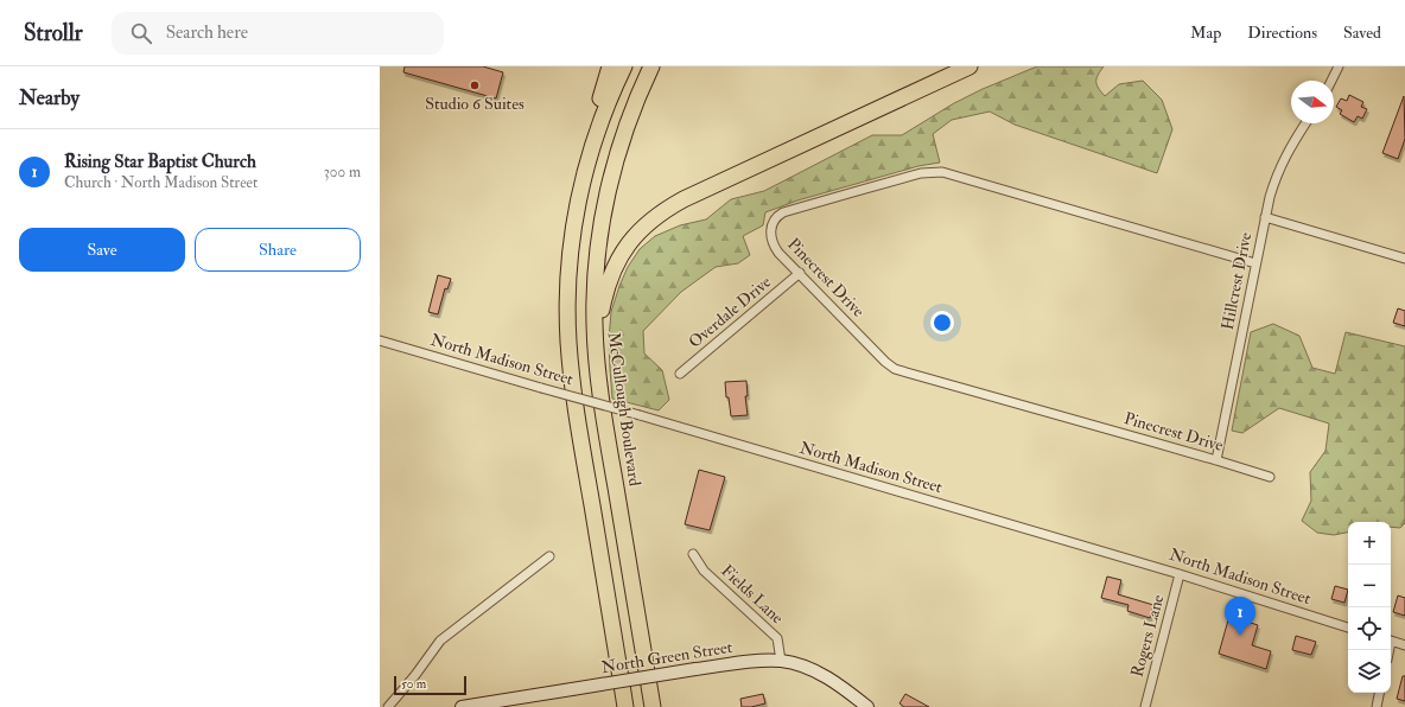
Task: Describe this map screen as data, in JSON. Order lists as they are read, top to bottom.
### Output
{
  "streets": {
    "highway": ["McCullough Boulevard"],
    "street": [
      "Pinecrest Drive",
      "Hillcrest Drive",
      "Overdale Drive",
      "North Madison Street",
      "Fields Lane",
      "Rogers Lane",
      "North Green Street"
    ]
  },
  "crossings": [
    ["Pinecrest Drive", "Hillcrest Drive"],
    ["Pinecrest Drive", "Overdale Drive"],
    ["North Madison Street", "Rogers Lane"],
    ["Fields Lane", "North Green Street"]
  ],
  "places": ["Studio 6 Suites"],
  "scale_bar": "50 m",
  "north": "right",
  "page": {
    "header": "Strollr",
    "search": "Search here",
    "nav": ["Map", "Directions", "Saved"],
    "heading": "Nearby",
    "list": [
      {
        "mark": "1",
        "name": "Rising Star Baptist Church",
        "note": "Church · North Madison Street",
        "value": "300 m"
      }
    ],
    "buttons": ["Save", "Share"],
    "map_buttons": ["+", "−"],
    "pins": "1",
    "scale": "50 m"
  }
}
